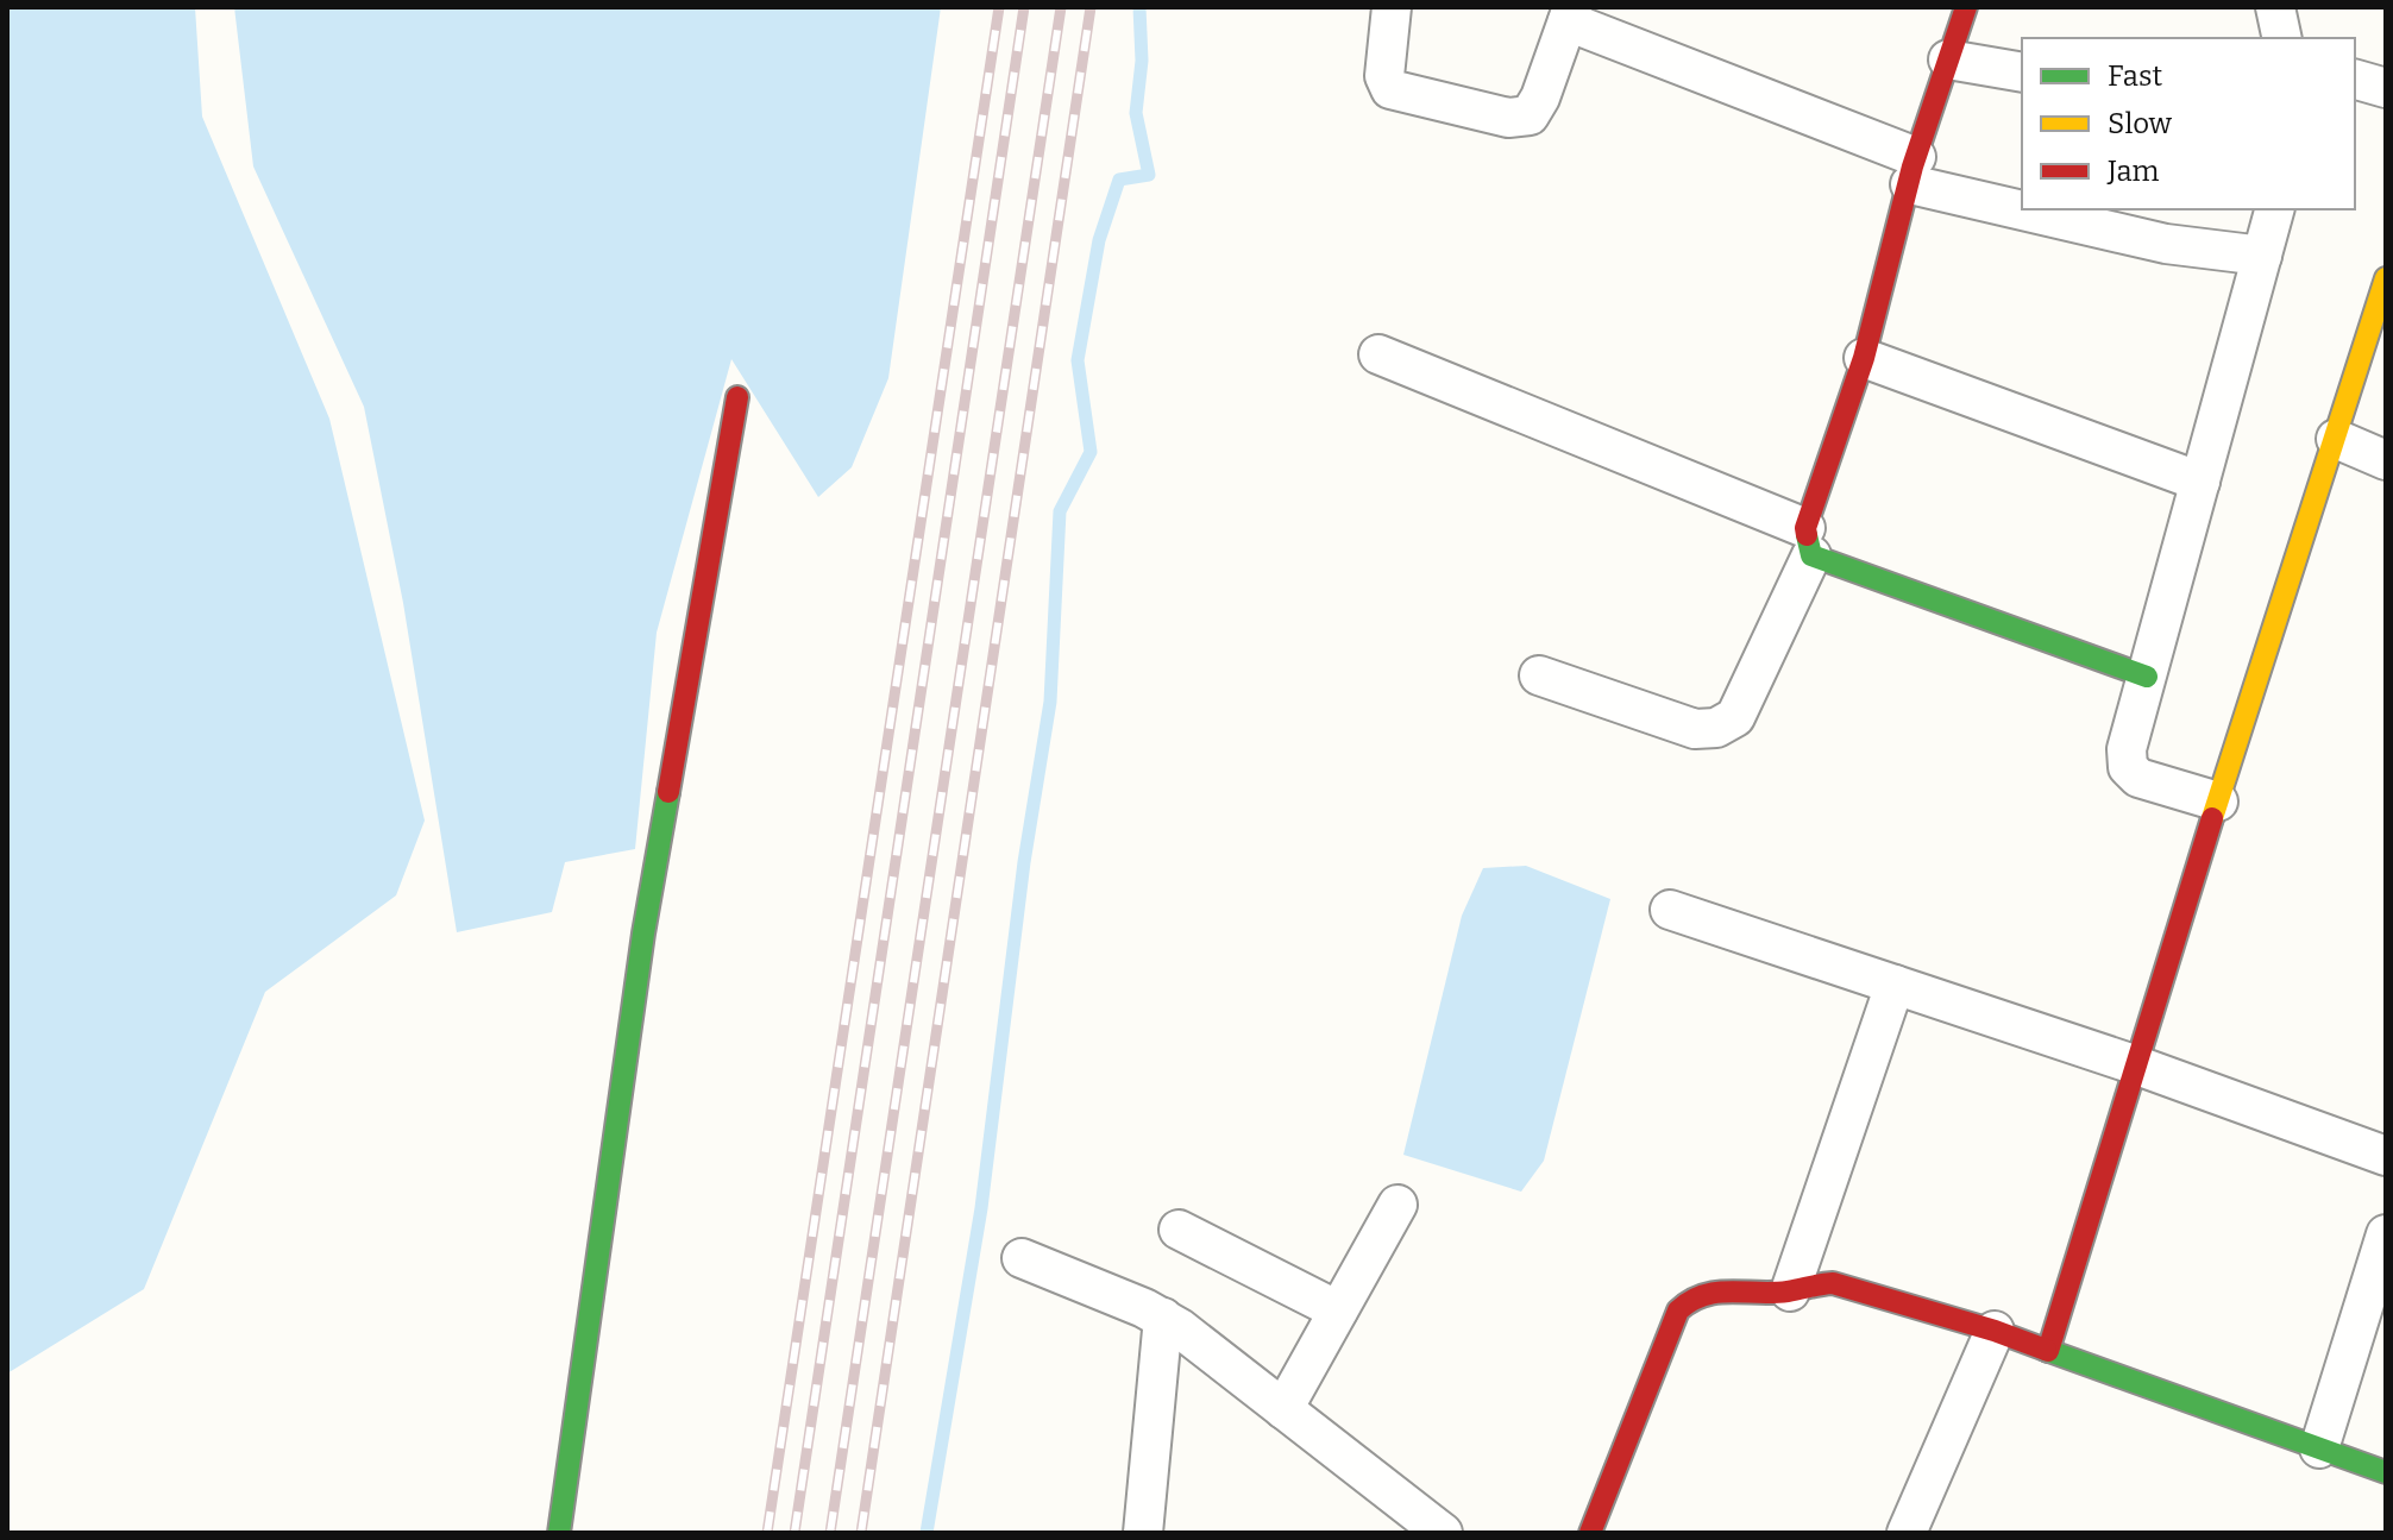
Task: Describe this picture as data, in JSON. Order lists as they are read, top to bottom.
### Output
{
  "legend": ["Fast", "Slow", "Jam"]
}
